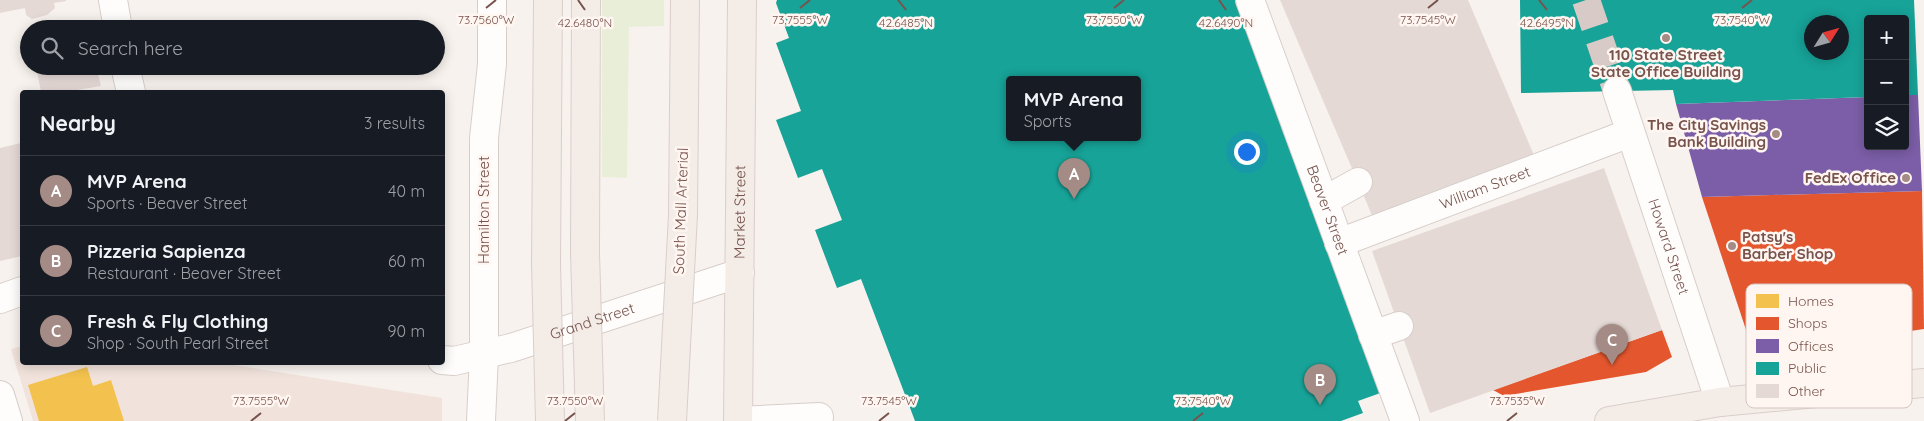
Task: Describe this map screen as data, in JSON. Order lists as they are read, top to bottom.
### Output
{
  "streets": {
    "main road": ["South Mall Arterial", "Market Street"],
    "street": [
      "William Street",
      "Hamilton Street",
      "Beaver Street",
      "Howard Street",
      "Grand Street"
    ]
  },
  "crossings": [
    ["William Street", "Beaver Street"],
    ["William Street", "Howard Street"],
    ["Hamilton Street", "Grand Street"],
    ["Market Street", "Grand Street"]
  ],
  "places": [
    "110 State Street State Office Building",
    "The City Savings Bank Building",
    "FedEx Office",
    "Patsy's Barber Shop"
  ],
  "legend": [
    "Homes",
    "Shops",
    "Offices",
    "Public",
    "Other"
  ],
  "north": "top right",
  "page": {
    "map_buttons": ["+", "−"],
    "search": "Search here",
    "popup": ["MVP Arena", "Sports"],
    "heading": ["Nearby", "3 results"],
    "list": [
      {
        "mark": "A",
        "name": "MVP Arena",
        "note": "Sports · Beaver Street",
        "value": "40 m"
      },
      {
        "mark": "B",
        "name": "Pizzeria Sapienza",
        "note": "Restaurant · Beaver Street",
        "value": "60 m"
      },
      {
        "mark": "C",
        "name": "Fresh & Fly Clothing",
        "note": "Shop · South Pearl Street",
        "value": "90 m"
      }
    ],
    "pins": ["A", "C", "B"]
  },
  "coordinates": [
    "73.7560°W",
    "73.7555°W",
    "73.7550°W",
    "73.7545°W",
    "73.7540°W",
    "42.6480°N",
    "42.6485°N",
    "42.6490°N",
    "42.6495°N",
    "73.7535°W"
  ]
}
